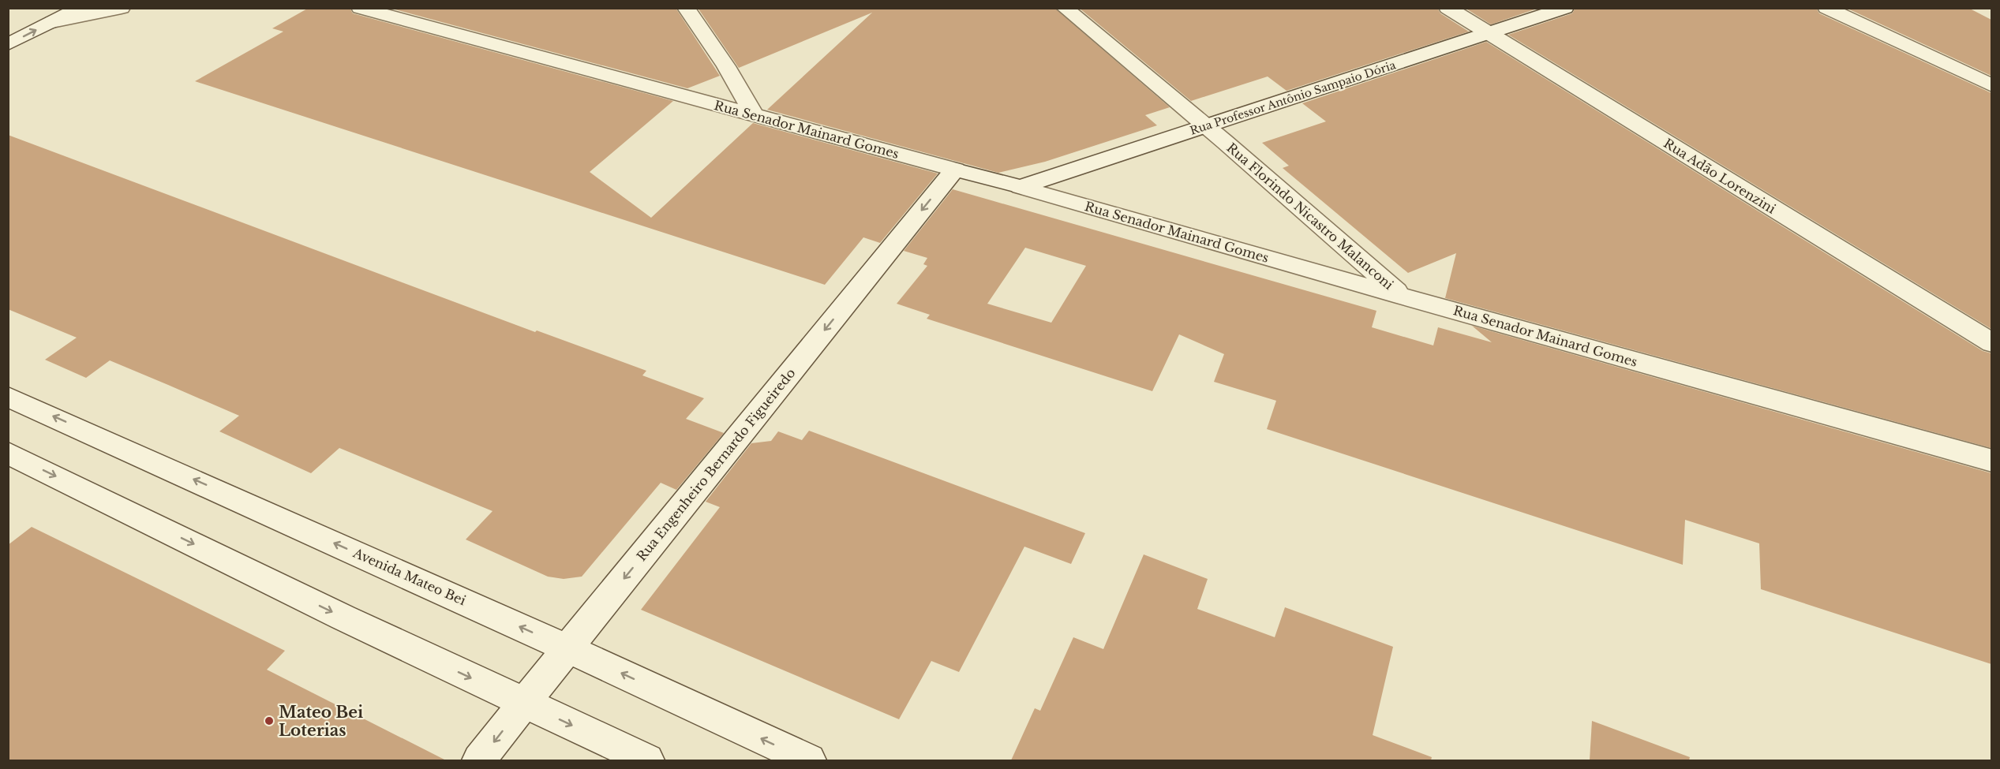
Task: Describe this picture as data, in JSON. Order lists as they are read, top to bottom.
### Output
{
  "streets": {
    "street": [
      "Rua Professor Antônio Sampaio Dória",
      "Rua Senador Mainard Gomes",
      "Rua Adão Lorenzini",
      "Rua Florindo Nicastro Malanconi",
      "Rua Engenheiro Bernardo Figueiredo",
      "Avenida Mateo Bei"
    ]
  },
  "crossings": [
    ["Rua Professor Antônio Sampaio Dória", "Rua Senador Mainard Gomes"],
    ["Rua Professor Antônio Sampaio Dória", "Rua Adão Lorenzini"],
    ["Rua Professor Antônio Sampaio Dória", "Rua Florindo Nicastro Malanconi"],
    ["Rua Senador Mainard Gomes", "Rua Florindo Nicastro Malanconi"],
    ["Rua Senador Mainard Gomes", "Rua Engenheiro Bernardo Figueiredo"],
    ["Rua Engenheiro Bernardo Figueiredo", "Avenida Mateo Bei"]
  ],
  "one_way": ["Rua Engenheiro Bernardo Figueiredo"],
  "places": ["Mateo Bei Loterias"]
}
